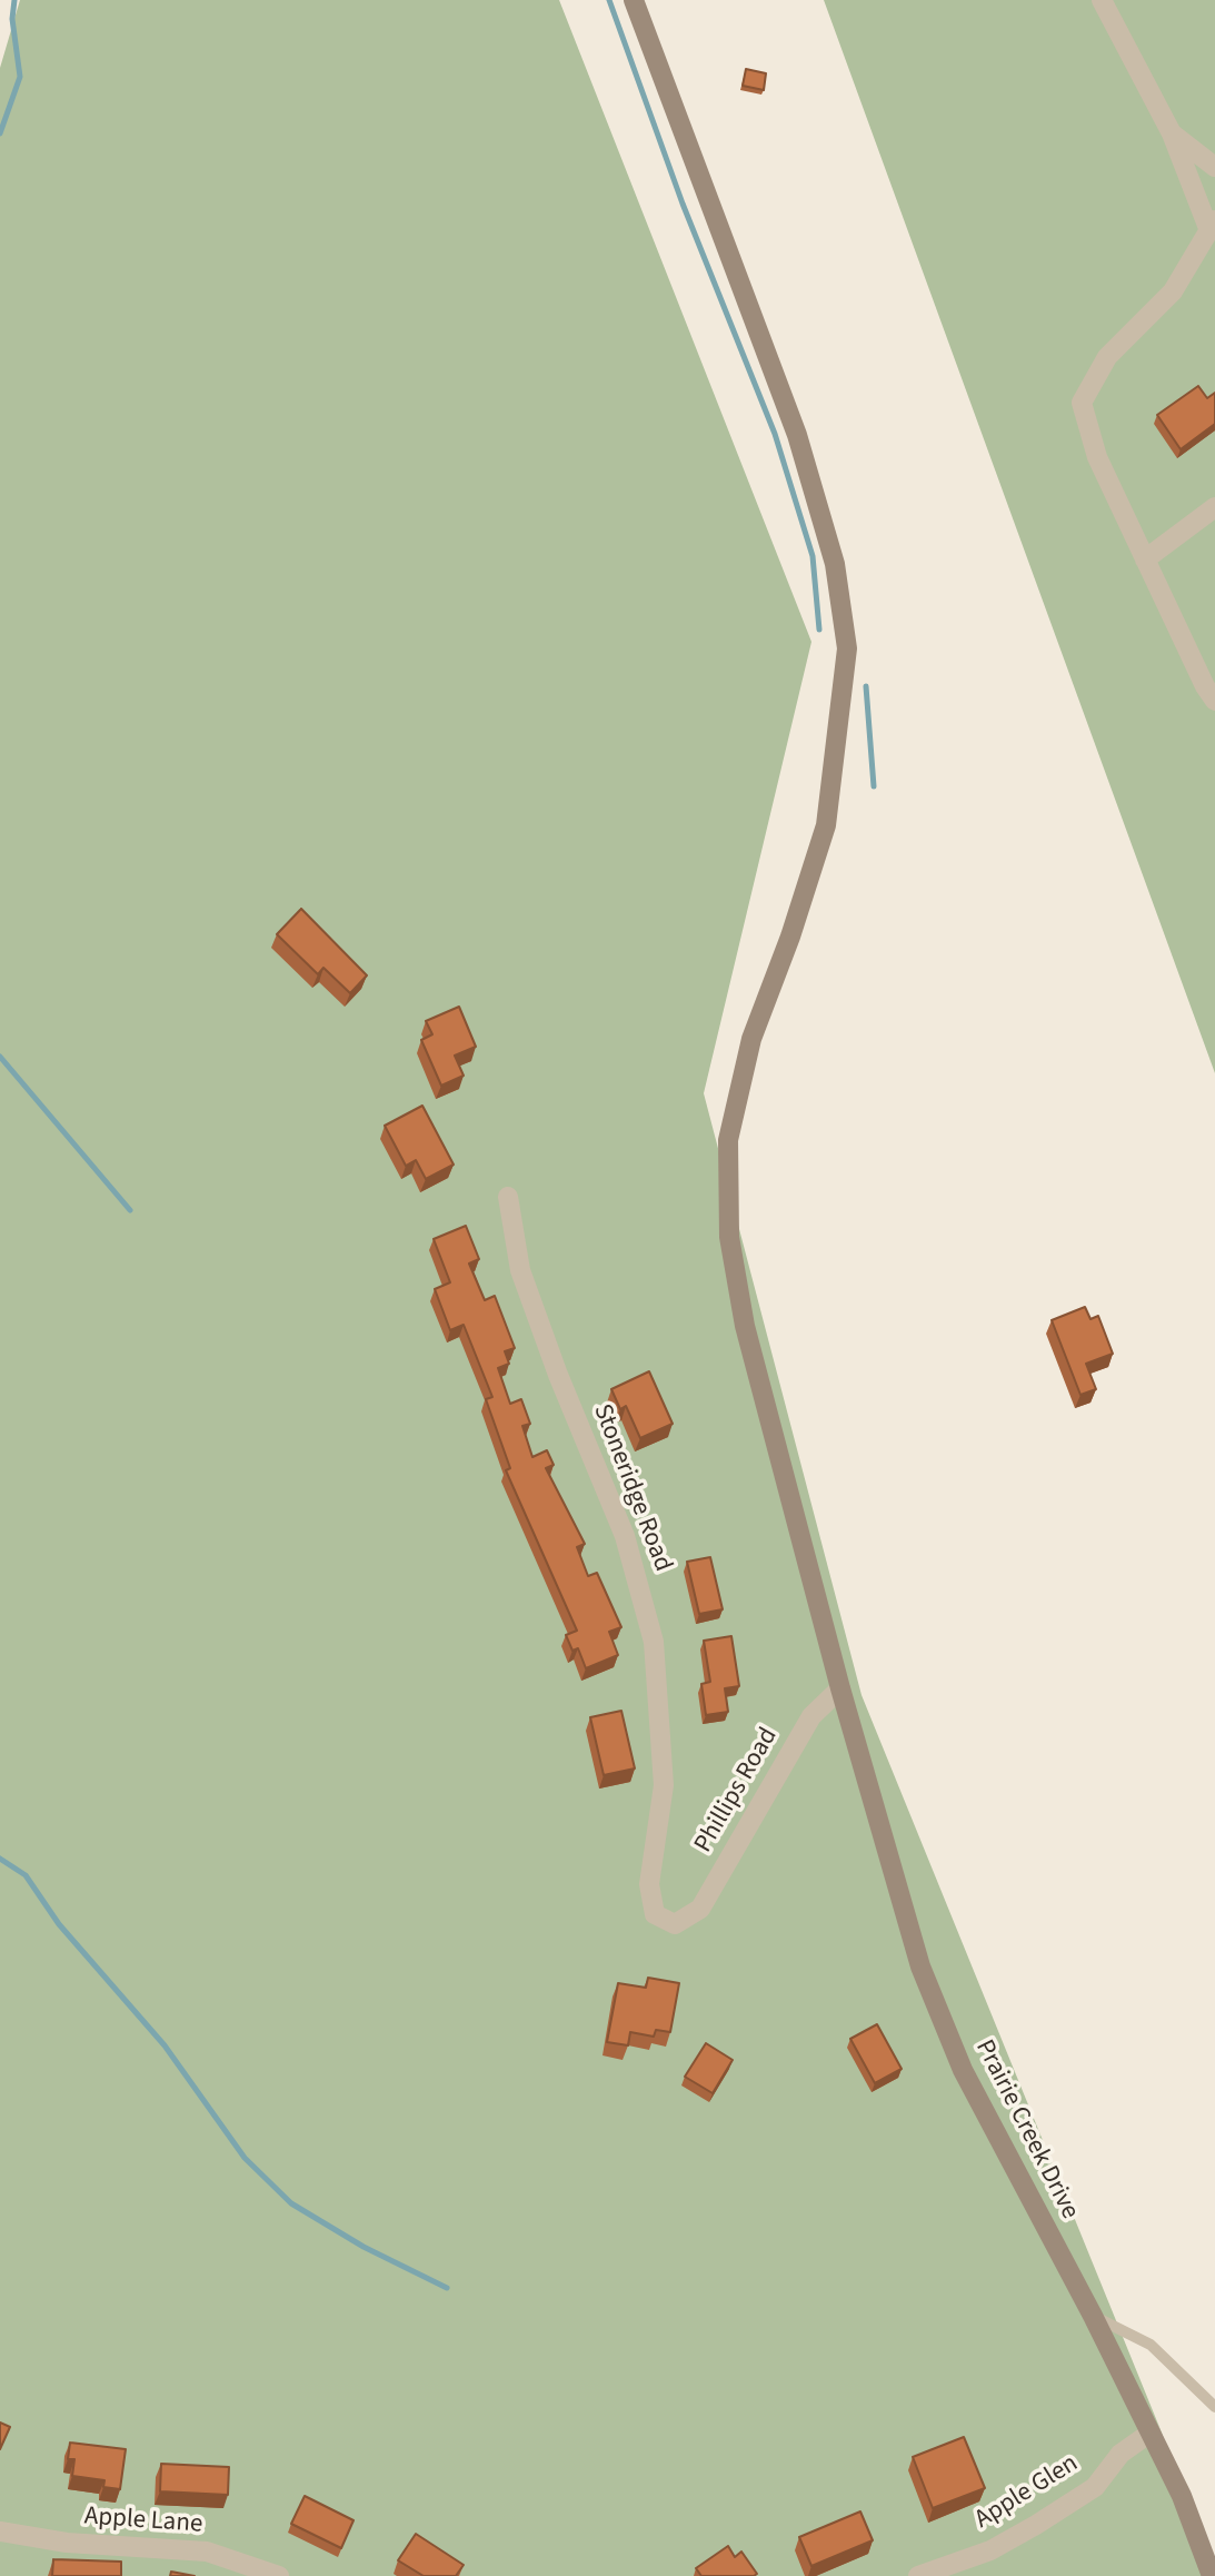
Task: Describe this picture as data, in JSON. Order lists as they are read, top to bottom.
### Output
{
  "streets": {
    "main road": ["Prairie Creek Drive"],
    "street": [
      "Stoneridge Road",
      "Phillips Road",
      "Apple Glen",
      "Apple Lane"
    ]
  },
  "crossings": [
    ["Stoneridge Road", "Phillips Road"],
    ["Phillips Road", "Prairie Creek Drive"],
    ["Prairie Creek Drive", "Apple Glen"]
  ]
}
